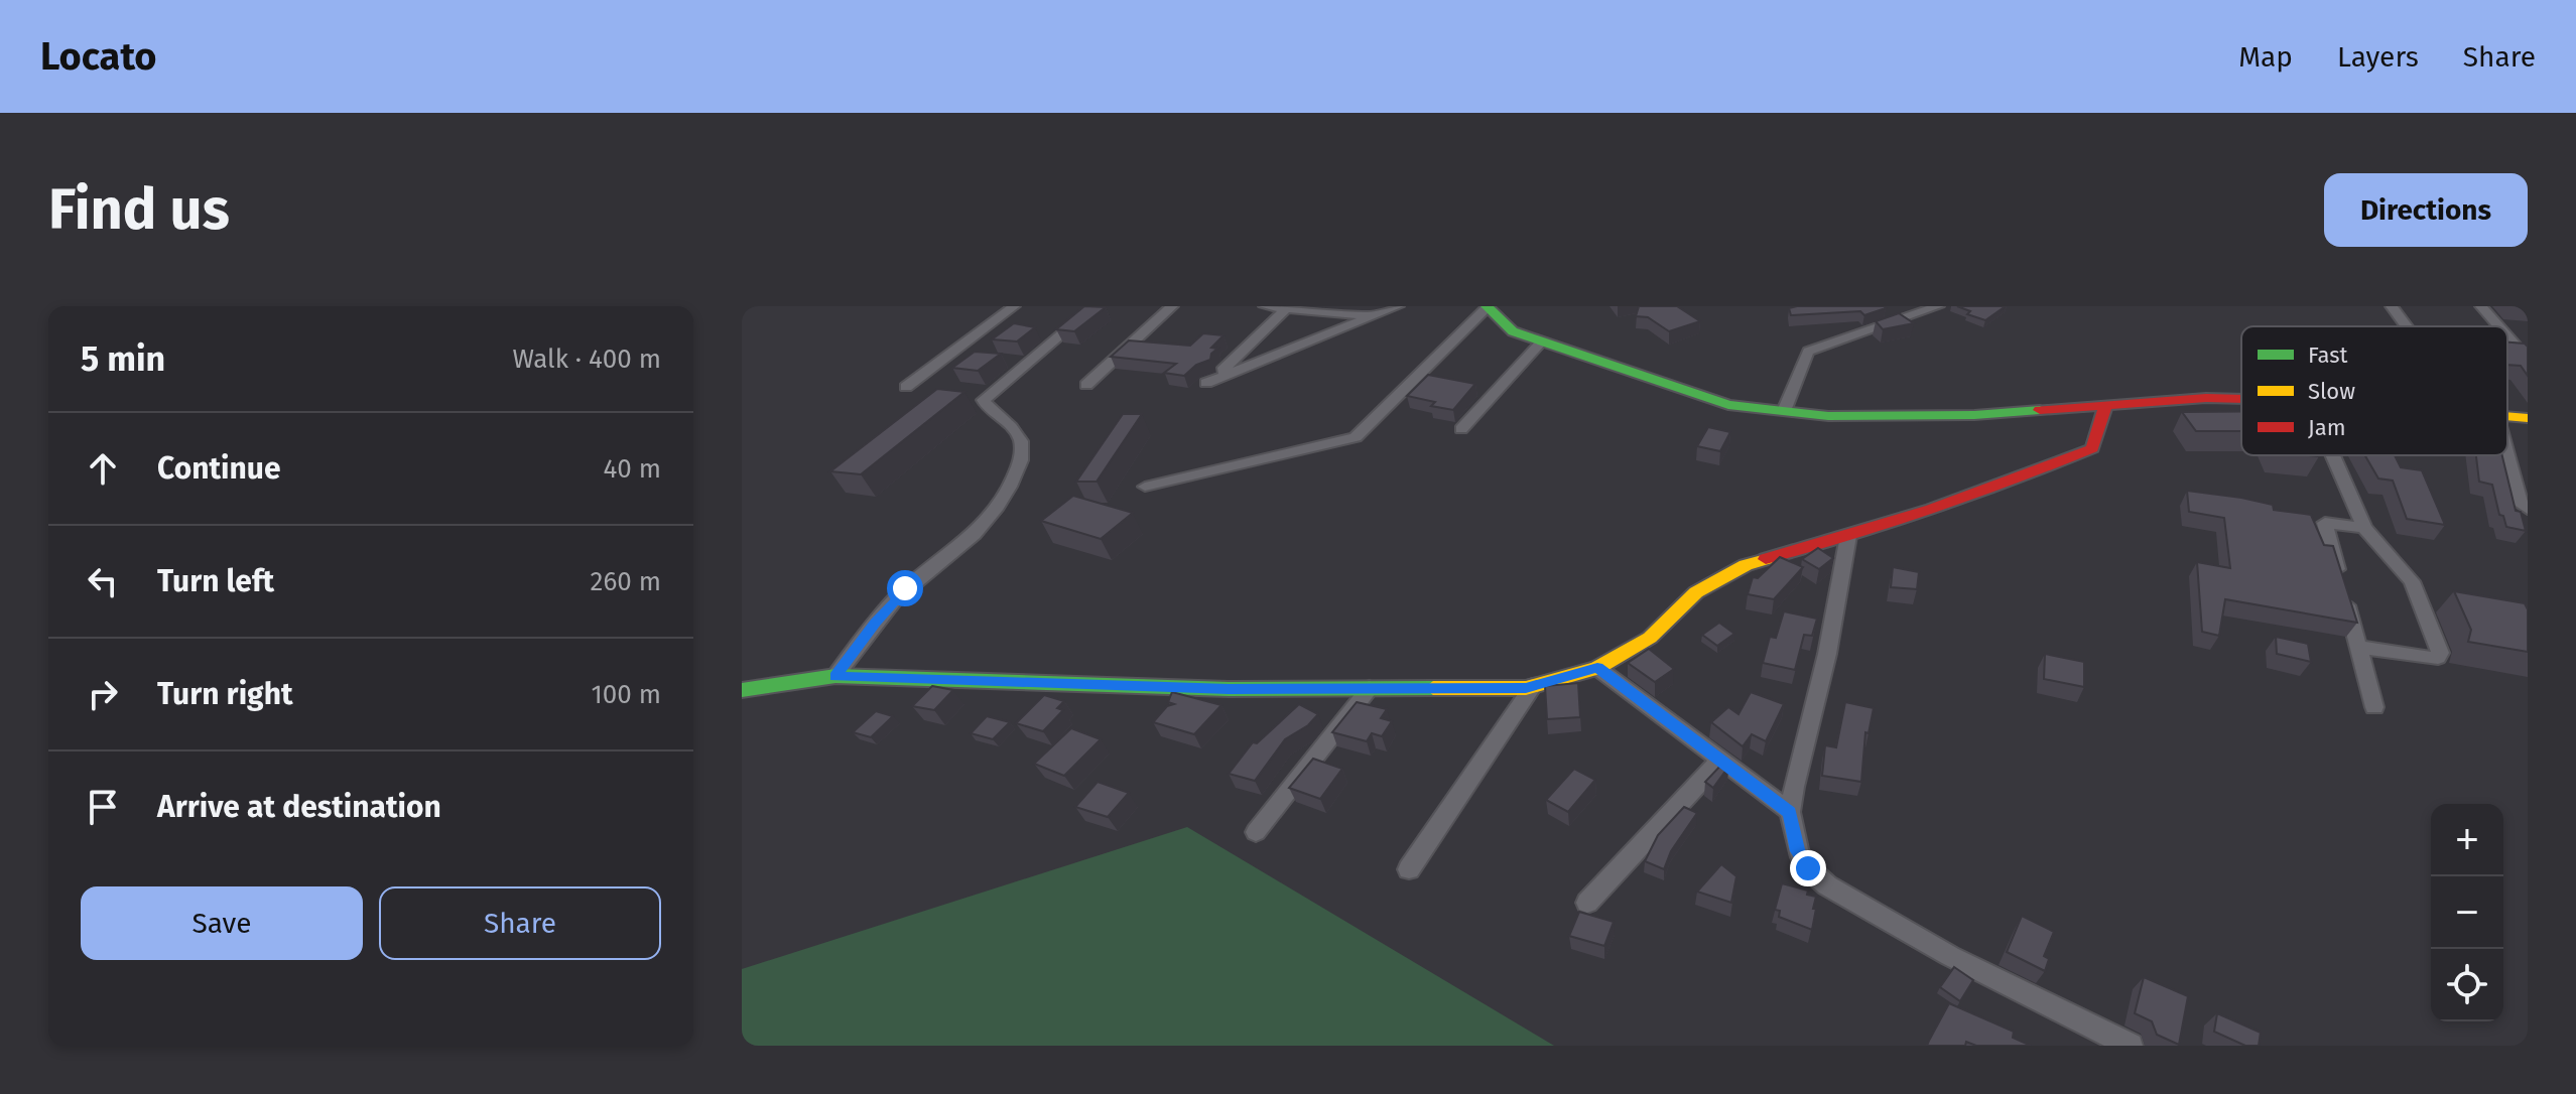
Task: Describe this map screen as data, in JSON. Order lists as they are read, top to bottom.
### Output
{
  "legend": ["Fast", "Slow", "Jam"],
  "page": {
    "header": "Locato",
    "nav": ["Map", "Layers", "Share"],
    "buttons": [
      "Directions",
      ["Save", "Share"]
    ],
    "title": "Find us",
    "heading": ["5 min", "Walk · 400 m"],
    "list": [
      ["Continue", "40 m"],
      ["Turn left", "260 m"],
      ["Turn right", "100 m"],
      "Arrive at destination"
    ],
    "map_buttons": ["+", "−"]
  }
}
